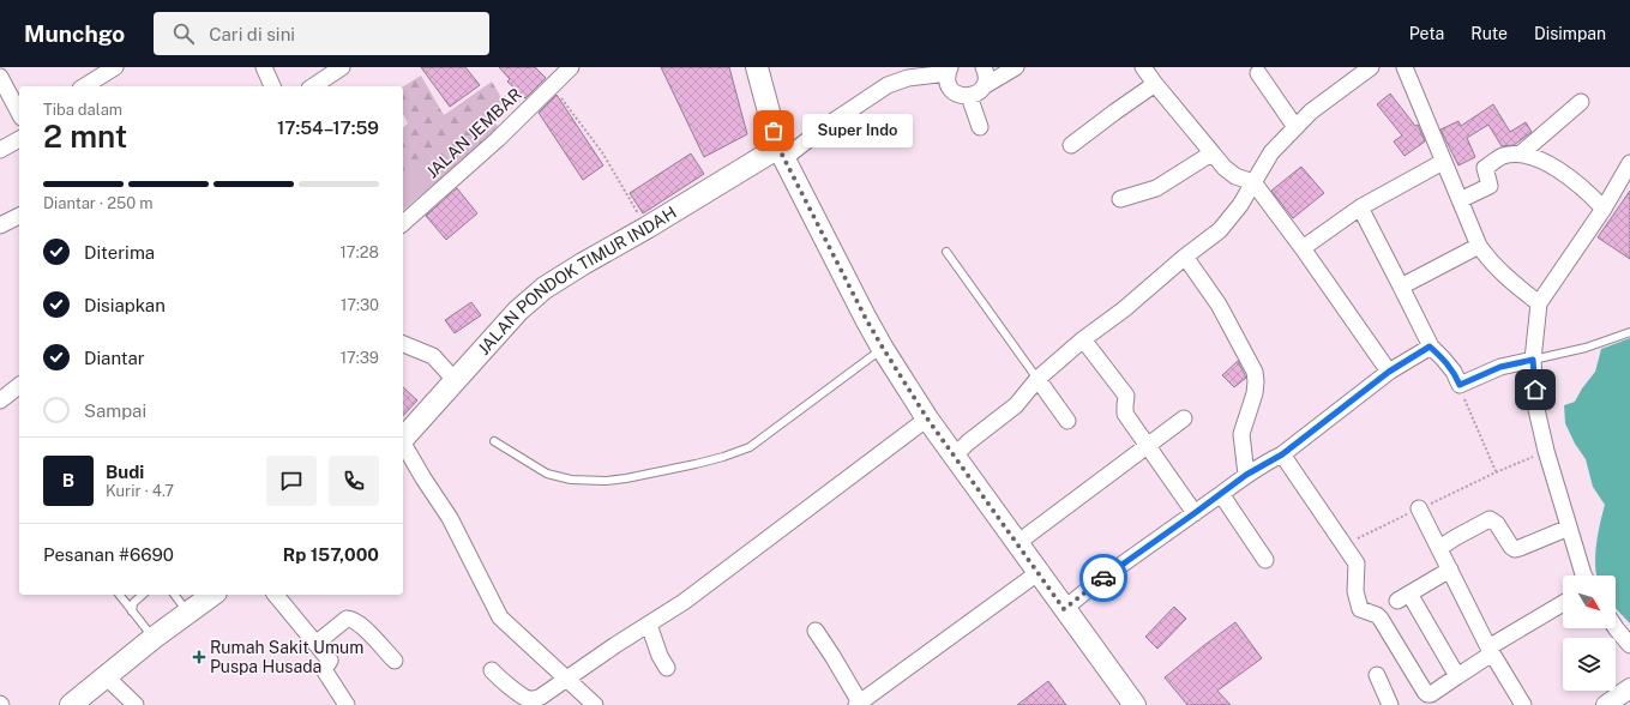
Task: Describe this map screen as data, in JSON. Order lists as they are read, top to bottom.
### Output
{
  "streets": {
    "main road": ["JALAN PONDOK TIMUR INDAH"],
    "street": ["JALAN JEMBAR"]
  },
  "places": {
    "other": ["Super Indo"],
    "health": ["Rumah Sakit Umum Puspa Husada"]
  },
  "north": "bottom right",
  "page": {
    "header": "Munchgo",
    "search": "Cari di sini",
    "nav": ["Peta", "Rute", "Disimpan"],
    "heading": ["2 mnt", "Tiba dalam", "17:54–17:59"],
    "panel": [
      "Budi",
      "Kurir · 4.7",
      "Pesanan #6690",
      "Rp 157,000"
    ],
    "bubble": "Super Indo",
    "bar": "Diantar · 250 m",
    "list": [
      ["Diterima", "17:28"],
      ["Disiapkan", "17:30"],
      ["Diantar", "17:39"],
      "Sampai"
    ],
    "round": "B"
  }
}
